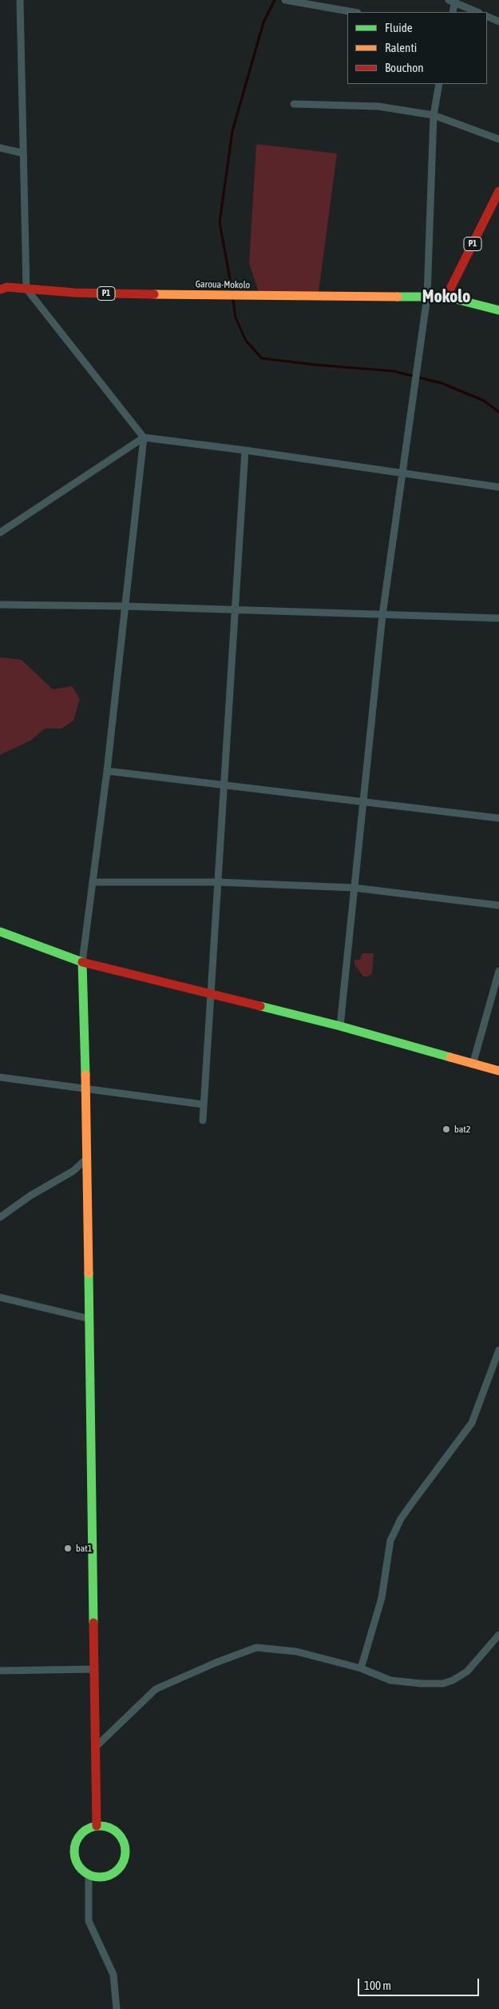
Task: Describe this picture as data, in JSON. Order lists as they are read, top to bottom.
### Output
{
  "streets": {
    "street": ["P1", "Garoua-Mokolo"]
  },
  "crossings": [
    ["P1", "Garoua-Mokolo"]
  ],
  "districts": ["Mokolo"],
  "places": ["bat2", "bat1"],
  "legend": ["Fluide", "Ralenti", "Bouchon"],
  "scale_bar": "100 m"
}
